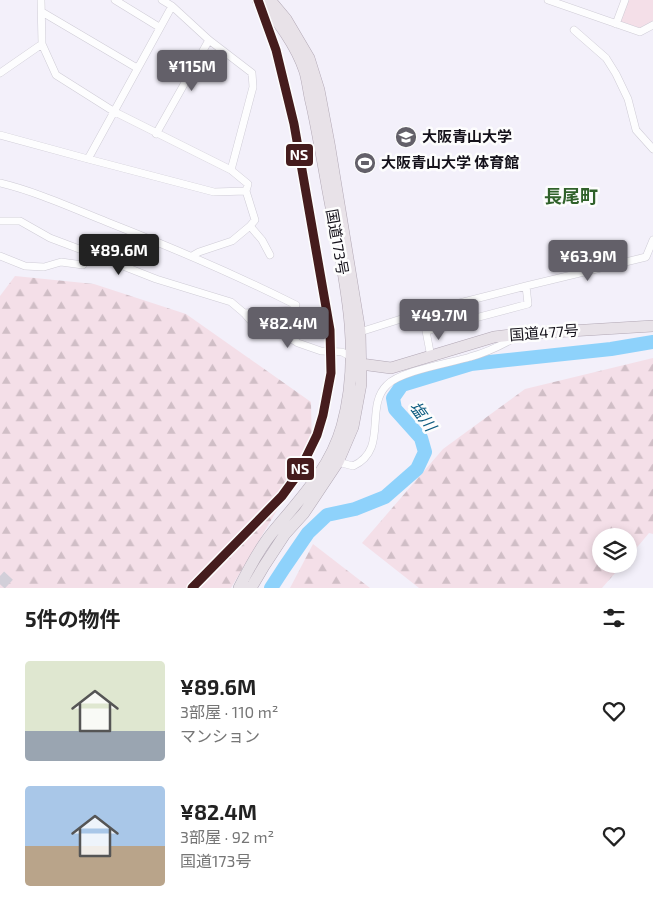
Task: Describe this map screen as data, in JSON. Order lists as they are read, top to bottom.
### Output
{
  "streets": {
    "highway": ["国道173号", "国道477号"]
  },
  "crossings": [
    ["国道173号", "国道477号"]
  ],
  "districts": ["長尾町"],
  "water": ["塩川"],
  "places": {
    "school or university": ["大阪青山大学"],
    "sports": ["大阪青山大学 体育館"]
  },
  "lines": ["transit line NS"],
  "page": {
    "price": [
      "¥115M",
      "¥89.6M",
      "¥63.9M",
      "¥49.7M",
      "¥82.4M"
    ],
    "heading": "5件の物件",
    "list": [
      {
        "name": "¥89.6M",
        "note": "3部屋 · 110 m² · マンション"
      },
      {
        "name": "¥82.4M",
        "note": "3部屋 · 92 m² · 国道173号"
      }
    ]
  }
}
